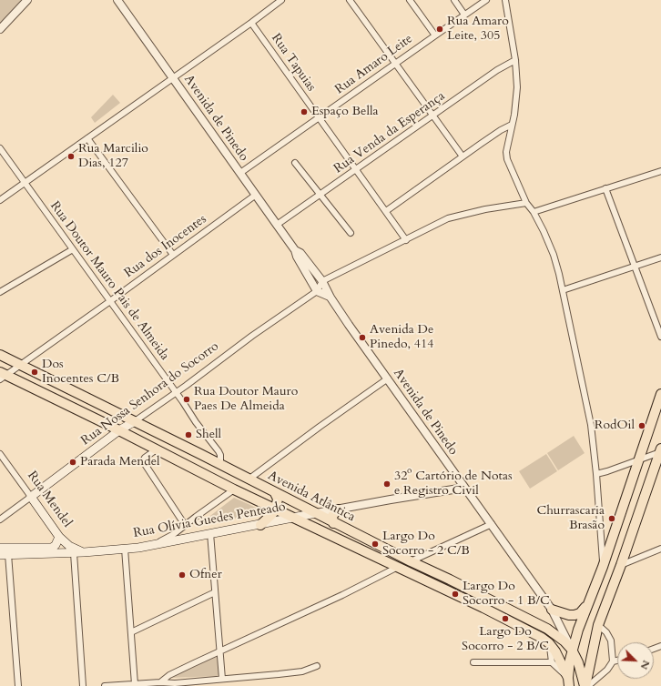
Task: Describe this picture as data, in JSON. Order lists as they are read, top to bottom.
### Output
{
  "streets": {
    "main road": [
      "Rua Nossa Senhora do Socorro",
      "Avenida Atlântica",
      "Rua Mendel",
      "Rua Olívia Guedes Penteado"
    ],
    "street": [
      "Rua Tapuias",
      "Rua Amaro Leite",
      "Avenida de Pinedo",
      "Rua Venda da Esperança",
      "Rua dos Inocentes",
      "Rua Doutor Mauro Pais de Almeida"
    ]
  },
  "crossings": [
    ["Rua Tapuias", "Rua Amaro Leite"],
    ["Rua Tapuias", "Rua Venda da Esperança"],
    ["Rua Amaro Leite", "Avenida de Pinedo"],
    ["Avenida de Pinedo", "Rua Venda da Esperança"],
    ["Avenida de Pinedo", "Rua dos Inocentes"],
    ["Avenida de Pinedo", "Rua Nossa Senhora do Socorro"],
    ["Avenida de Pinedo", "Avenida Atlântica"],
    ["Avenida de Pinedo", "Rua Olívia Guedes Penteado"],
    ["Rua dos Inocentes", "Rua Doutor Mauro Pais de Almeida"],
    ["Rua dos Inocentes", "Avenida Atlântica"],
    ["Rua Doutor Mauro Pais de Almeida", "Rua Nossa Senhora do Socorro"],
    ["Rua Doutor Mauro Pais de Almeida", "Avenida Atlântica"],
    ["Rua Nossa Senhora do Socorro", "Avenida Atlântica"],
    ["Rua Nossa Senhora do Socorro", "Rua Mendel"],
    ["Avenida Atlântica", "Rua Olívia Guedes Penteado"],
    ["Rua Mendel", "Rua Olívia Guedes Penteado"]
  ],
  "places": [
    "Rua Amaro Leite, 305",
    "Espaço Bella",
    "Rua Marcilio Dias, 127",
    "Avenida De Pinedo, 414",
    "Dos Inocentes C/B",
    "Rua Doutor Mauro Paes De Almeida",
    "RodOil",
    "Shell",
    "Parada Mendel",
    "32º Cartório de Notas e Registro Civil",
    "Churrascaria Brasão",
    "Largo Do Socorro - 2 C/B",
    "Ofner",
    "Largo Do Socorro - 1 B/C",
    "Largo Do Socorro - 2 B/C"
  ],
  "north": "bottom right"
}
